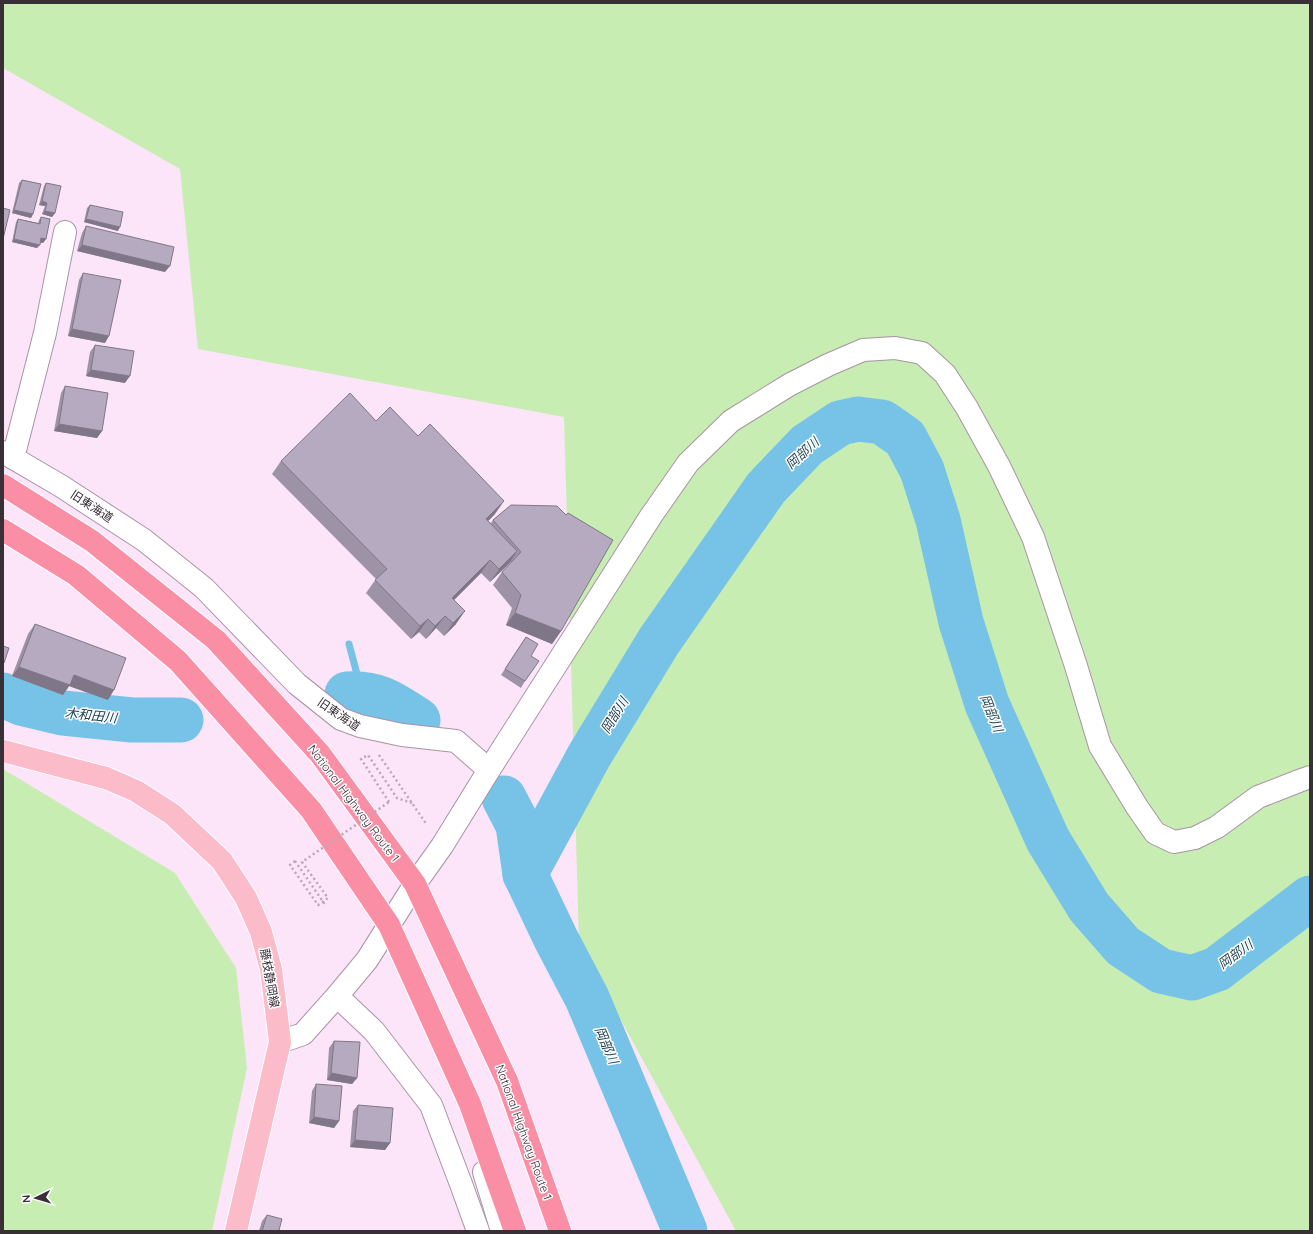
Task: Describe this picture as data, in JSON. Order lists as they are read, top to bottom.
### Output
{
  "streets": {
    "highway": ["National Highway Route 1"],
    "main road": ["藤枝静岡線"],
    "street": ["旧東海道"]
  },
  "water": ["岡部川", "木和田川"],
  "north": "left"
}
